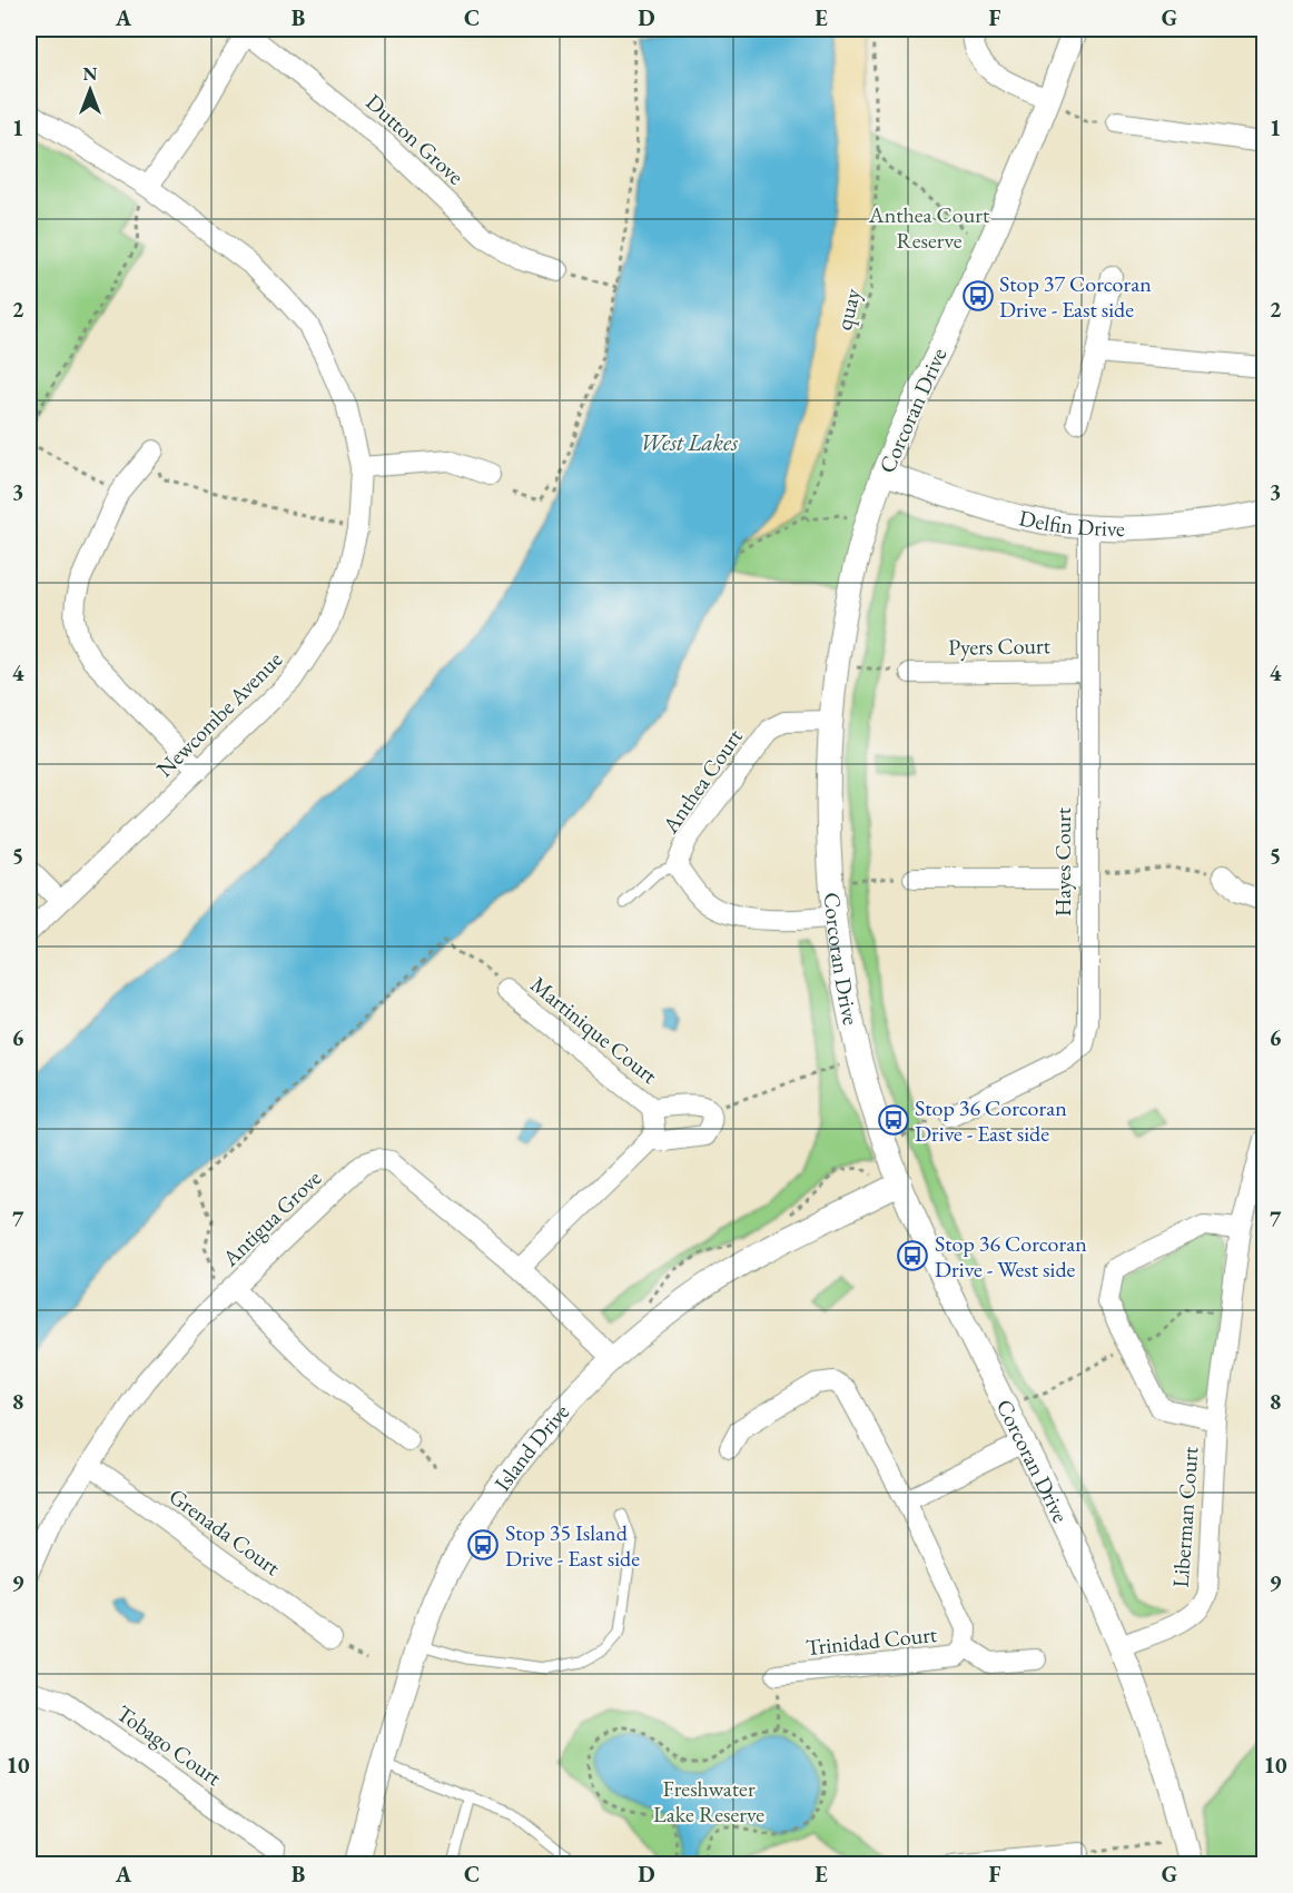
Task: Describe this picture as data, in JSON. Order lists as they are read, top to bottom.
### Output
{
  "streets": {
    "street": [
      "Dutton Grove",
      "Corcoran Drive",
      "Delfin Drive",
      "Pyers Court",
      "Newcombe Avenue",
      "Anthea Court",
      "Hayes Court",
      "Martinique Court",
      "Antigua Grove",
      "Island Drive",
      "Liberman Court",
      "Grenada Court",
      "Trinidad Court",
      "Tobago Court"
    ],
    "path": ["quay"]
  },
  "crossings": [
    ["Corcoran Drive", "Delfin Drive"],
    ["Corcoran Drive", "Anthea Court"],
    ["Corcoran Drive", "Island Drive"],
    ["Corcoran Drive", "Liberman Court"],
    ["Delfin Drive", "Hayes Court"],
    ["Pyers Court", "Hayes Court"],
    ["Antigua Grove", "Island Drive"],
    ["Antigua Grove", "Grenada Court"]
  ],
  "water": ["West Lakes"],
  "parks": ["Anthea Court Reserve", "Freshwater Lake Reserve"],
  "places": {
    "bus stop": [
      "Stop 37 Corcoran Drive - East side",
      "Stop 36 Corcoran Drive - East side",
      "Stop 36 Corcoran Drive - West side",
      "Stop 35 Island Drive - East side"
    ]
  },
  "north": "top",
  "grid": {
    "columns": [
      "A",
      "B",
      "C",
      "D",
      "E",
      "F",
      "G"
    ],
    "rows": [
      "1",
      "2",
      "3",
      "4",
      "5",
      "6",
      "7",
      "8",
      "9",
      "10"
    ]
  }
}
